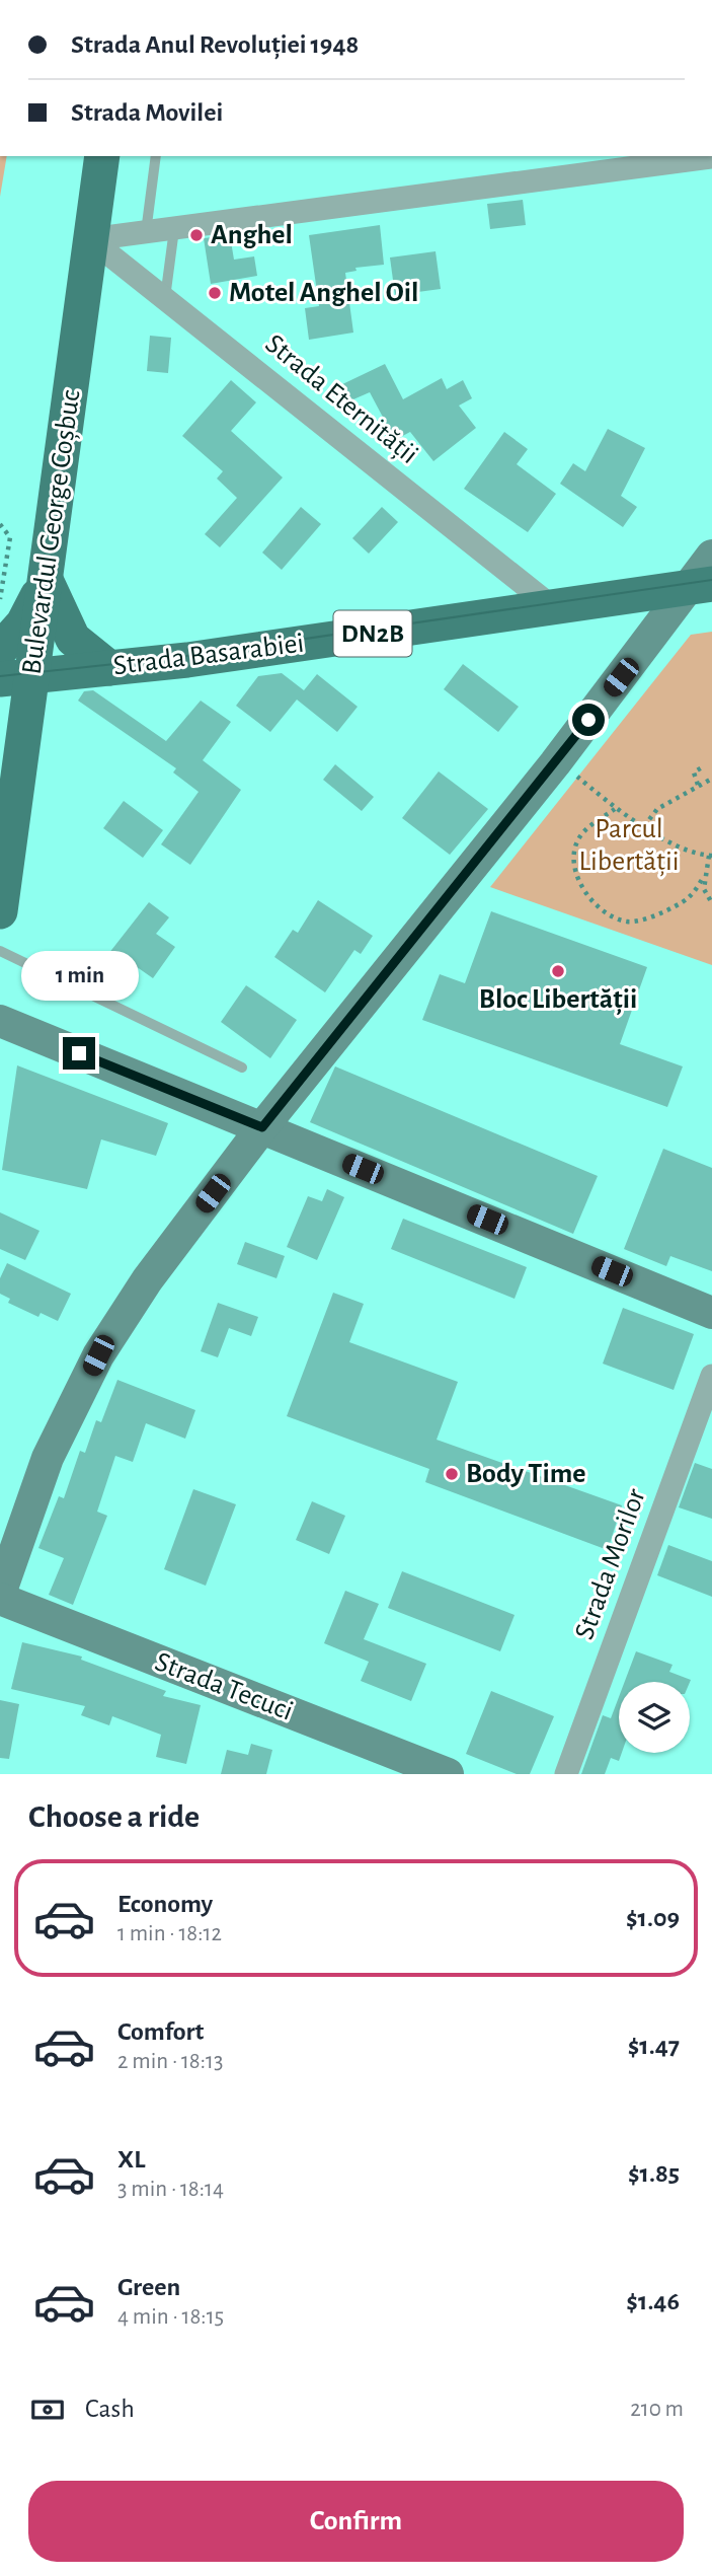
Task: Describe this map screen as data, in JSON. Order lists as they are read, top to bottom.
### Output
{
  "streets": {
    "main road": ["Bulevardul George Coșbuc", "DN2B", "Strada Basarabiei"],
    "street": ["Strada Eternității", "Strada Morilor", "Strada Tecuci"]
  },
  "crossings": [
    ["Strada Eternității", "Bulevardul George Coșbuc"],
    ["Strada Eternității", "Strada Basarabiei"],
    ["Bulevardul George Coșbuc", "Strada Basarabiei"]
  ],
  "parks": ["Parcul Libertății"],
  "places": [
    "Anghel",
    "Motel Anghel Oil",
    "Bloc Libertății",
    "Body Time"
  ],
  "page": {
    "banner": ["Strada Anul Revoluției 1948", "Strada Movilei"],
    "bubble": "1 min",
    "heading": "Choose a ride",
    "list": [
      {
        "name": "Economy",
        "note": "1 min · 18:12",
        "value": "$1.09"
      },
      {
        "name": "Comfort",
        "note": "2 min · 18:13",
        "value": "$1.47"
      },
      {
        "name": "XL",
        "note": "3 min · 18:14",
        "value": "$1.85"
      },
      {
        "name": "Green",
        "note": "4 min · 18:15",
        "value": "$1.46"
      }
    ],
    "pay": ["Cash", "210 m"],
    "buttons": "Confirm"
  }
}
